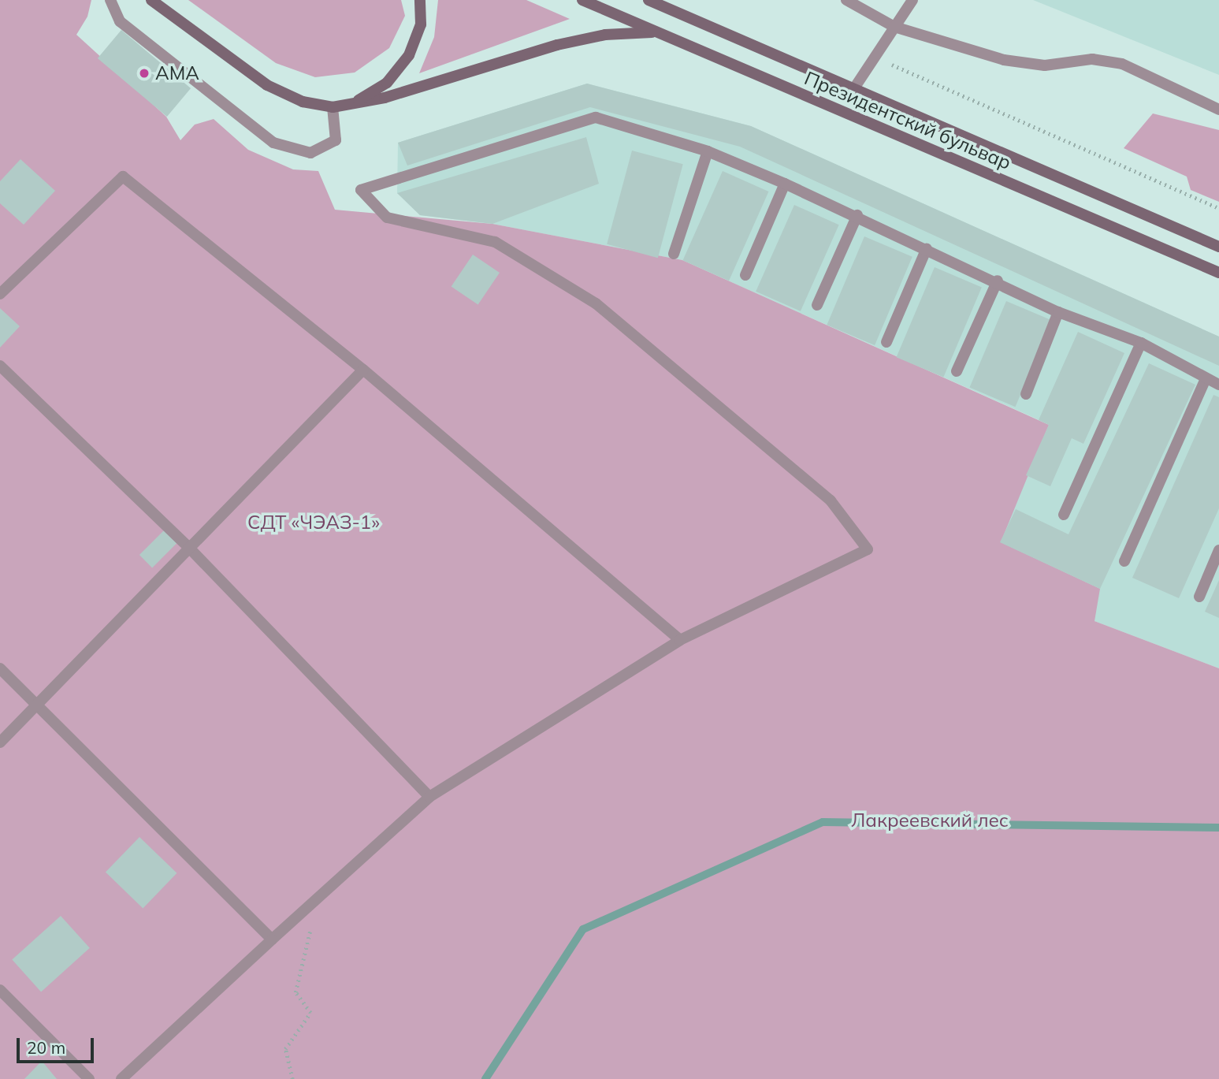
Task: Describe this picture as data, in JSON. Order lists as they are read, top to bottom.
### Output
{
  "streets": {
    "main road": ["Президентский бульвар"]
  },
  "parks": ["СДТ «ЧЭАЗ-1»", "Лакреевский лес"],
  "places": ["АМА"],
  "scale_bar": "20 m"
}
